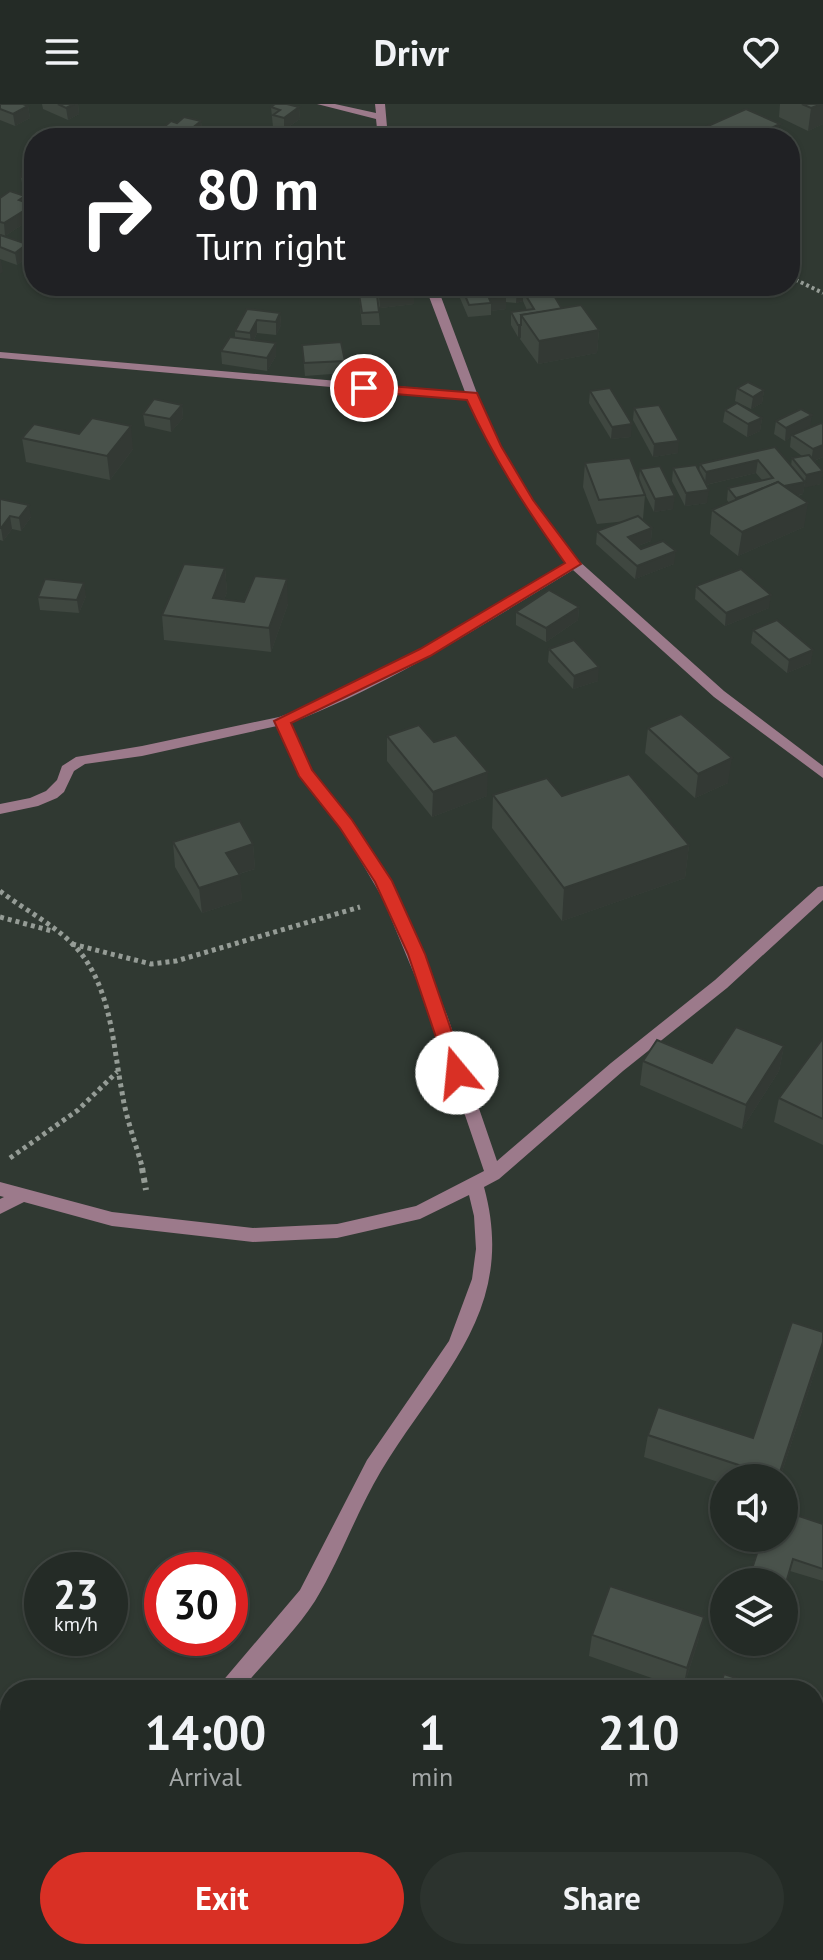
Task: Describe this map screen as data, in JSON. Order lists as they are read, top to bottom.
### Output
{
  "page": {
    "header": "Drivr",
    "turn": ["80 m", "Turn right"],
    "speed": "23 km/h",
    "limit": "30",
    "eta": [
      "14:00",
      "Arrival",
      "1",
      "min",
      "210",
      "m"
    ],
    "buttons": ["Exit", "Share"]
  }
}
